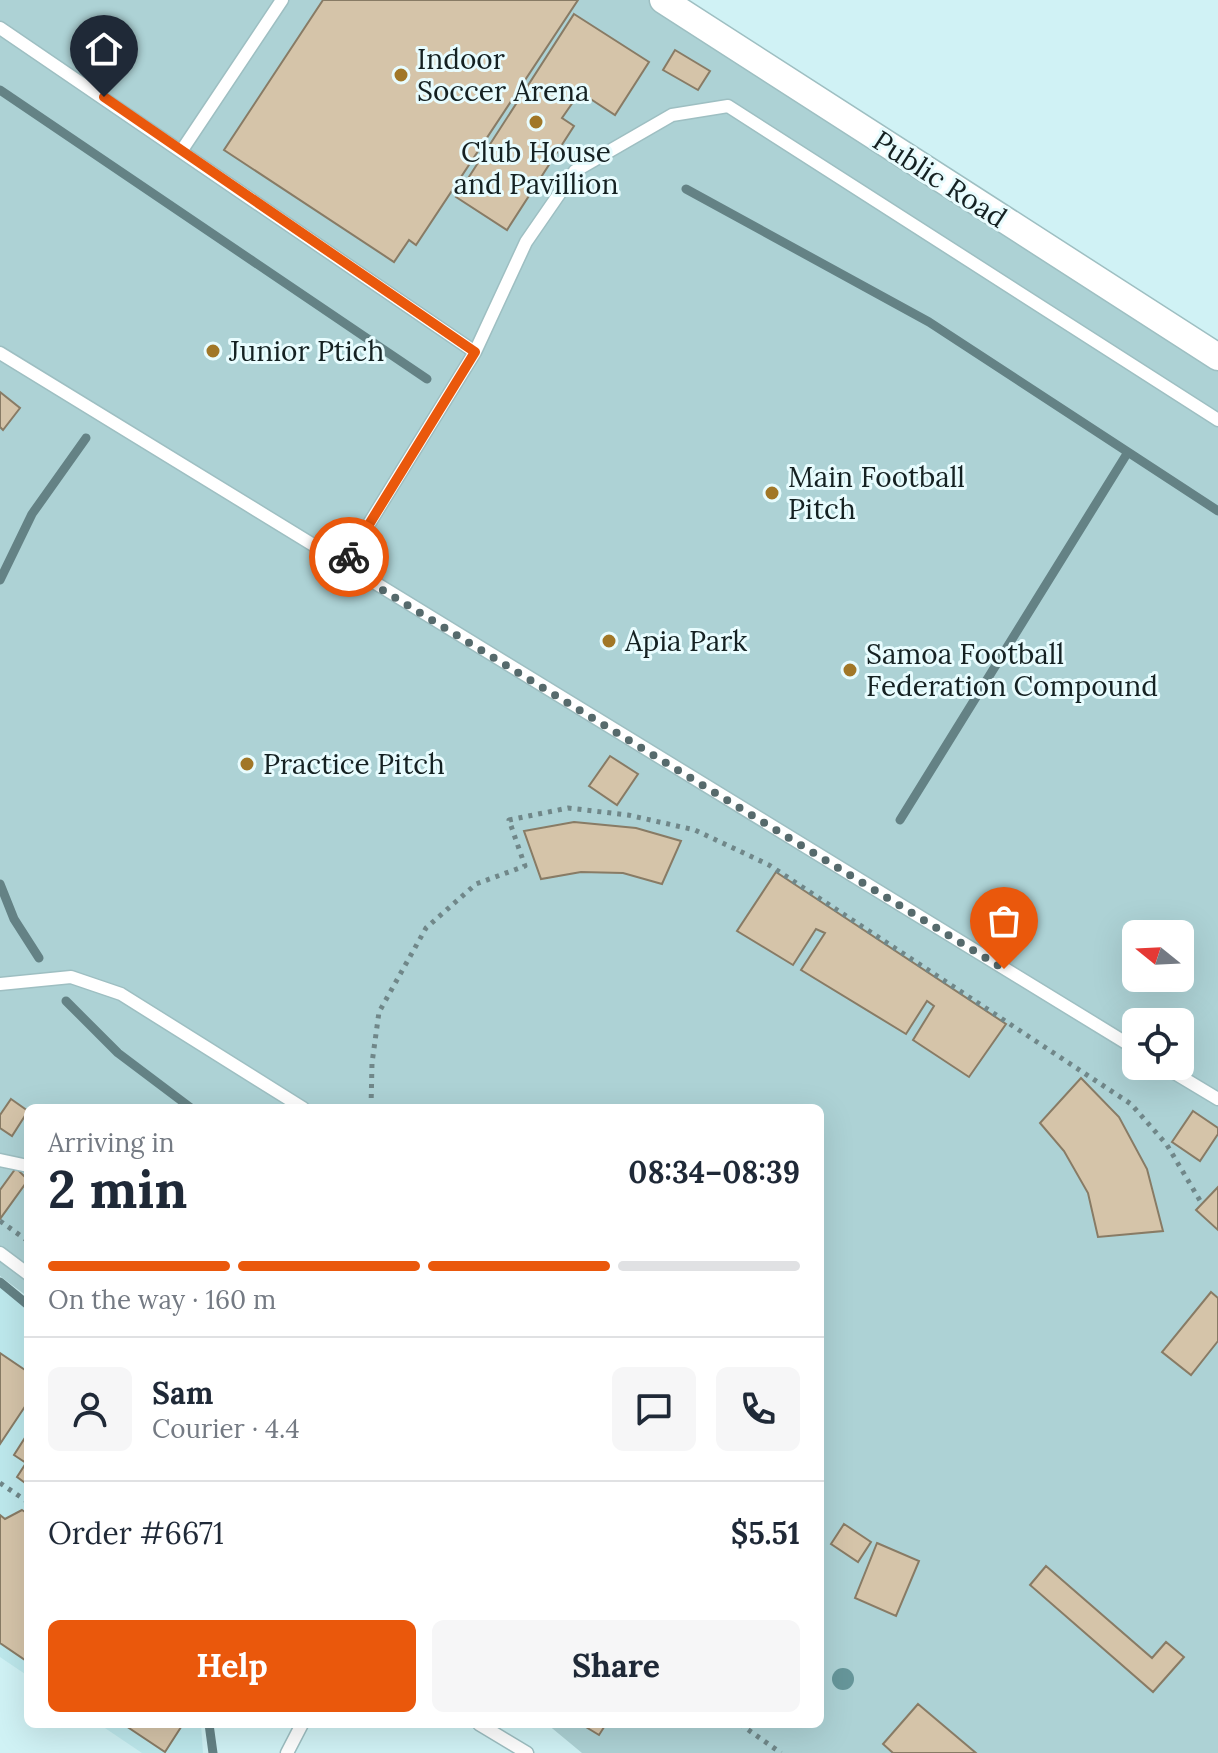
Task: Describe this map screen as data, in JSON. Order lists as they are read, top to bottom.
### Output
{
  "streets": {
    "street": ["Public Road"]
  },
  "places": [
    "Indoor Soccer Arena",
    "Club House and Pavillion",
    "Junior Ptich",
    "Main Football Pitch",
    "Apia Park",
    "Samoa Football Federation Compound",
    "Practice Pitch"
  ],
  "north": "left",
  "page": {
    "heading": ["2 min", "Arriving in", "08:34–08:39"],
    "panel": [
      "Sam",
      "Courier · 4.4",
      "Order #6671",
      "$5.51"
    ],
    "bar": "On the way · 160 m",
    "buttons": ["Help", "Share"]
  }
}
